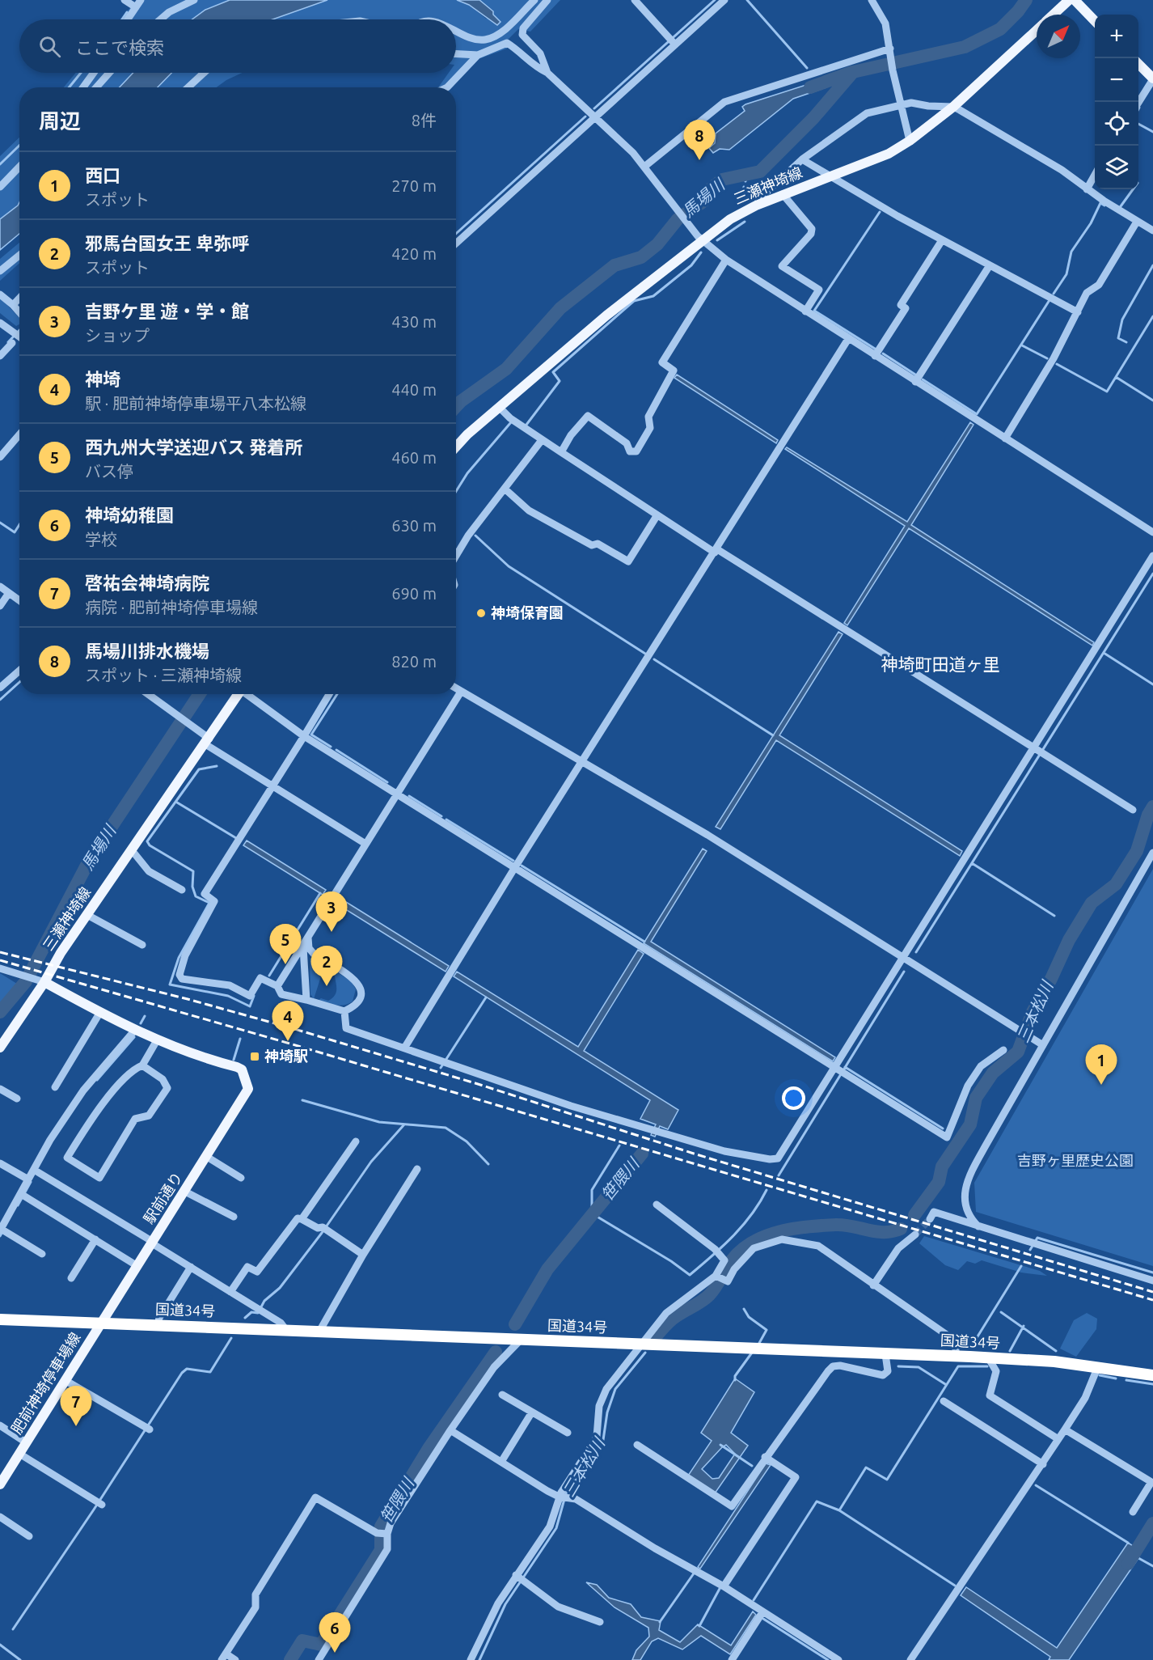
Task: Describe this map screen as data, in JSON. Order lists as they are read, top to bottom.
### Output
{
  "streets": {
    "highway": ["国道34号"],
    "main road": ["三瀬神埼線", "駅前通り", "肥前神埼停車場線"]
  },
  "crossings": [
    ["駅前通り", "国道34号"],
    ["駅前通り", "肥前神埼停車場線"],
    ["国道34号", "肥前神埼停車場線"]
  ],
  "districts": ["神埼町田道ヶ里"],
  "water": ["馬場川", "三本松川", "笹隈川"],
  "parks": ["吉野ヶ里歴史公園"],
  "places": {
    "other": ["神埼保育園"],
    "transit": ["神埼駅"]
  },
  "north": "top right",
  "page": {
    "map_buttons": ["+", "−"],
    "search": "ここで検索",
    "heading": ["周辺", "8件"],
    "pins": [
      "8",
      "3",
      "5",
      "2",
      "4",
      "1",
      "7",
      "6"
    ],
    "list": [
      {
        "mark": "1",
        "name": "西口",
        "note": "スポット",
        "value": "270 m"
      },
      {
        "mark": "2",
        "name": "邪馬台国女王 卑弥呼",
        "note": "スポット",
        "value": "420 m"
      },
      {
        "mark": "3",
        "name": "吉野ケ里 遊・学・館",
        "note": "ショップ",
        "value": "430 m"
      },
      {
        "mark": "4",
        "name": "神埼",
        "note": "駅 · 肥前神埼停車場平八本松線",
        "value": "440 m"
      },
      {
        "mark": "5",
        "name": "西九州大学送迎バス 発着所",
        "note": "バス停",
        "value": "460 m"
      },
      {
        "mark": "6",
        "name": "神埼幼稚園",
        "note": "学校",
        "value": "630 m"
      },
      {
        "mark": "7",
        "name": "啓祐会神埼病院",
        "note": "病院 · 肥前神埼停車場線",
        "value": "690 m"
      },
      {
        "mark": "8",
        "name": "馬場川排水機場",
        "note": "スポット · 三瀬神埼線",
        "value": "820 m"
      }
    ]
  }
}
